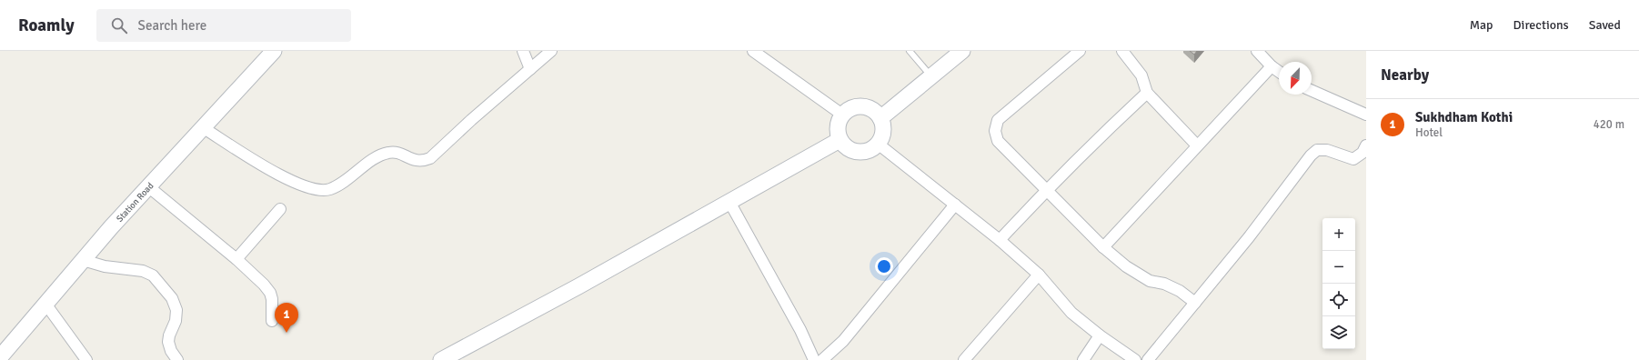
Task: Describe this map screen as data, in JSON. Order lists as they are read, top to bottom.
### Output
{
  "streets": {
    "street": ["Station Road"]
  },
  "north": "bottom left",
  "page": {
    "header": "Roamly",
    "search": "Search here",
    "nav": ["Map", "Directions", "Saved"],
    "heading": "Nearby",
    "list": [
      {
        "mark": "1",
        "name": "Sukhdham Kothi",
        "note": "Hotel",
        "value": "420 m"
      }
    ],
    "map_buttons": ["+", "−"],
    "pins": "1"
  }
}
